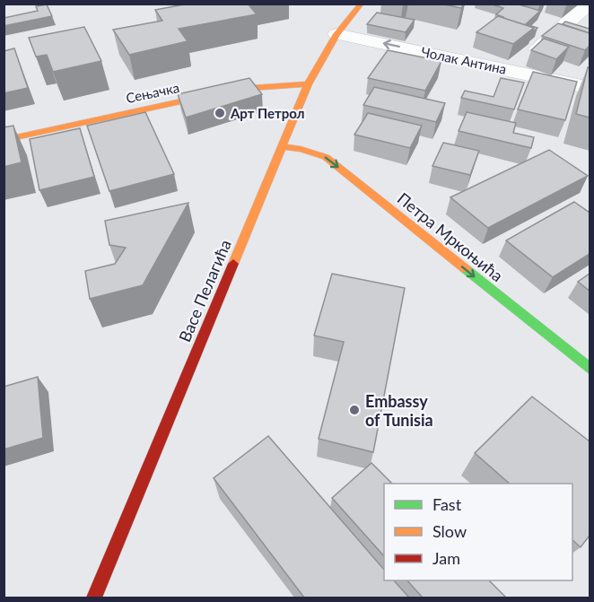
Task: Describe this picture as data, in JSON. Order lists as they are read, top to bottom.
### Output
{
  "streets": {
    "street": [
      "Чолак Антина",
      "Сењачка",
      "Петра Мркоњића",
      "Васе Пелагића"
    ]
  },
  "crossings": [
    ["Чолак Антина", "Васе Пелагића"],
    ["Сењачка", "Васе Пелагића"],
    ["Петра Мркоњића", "Васе Пелагића"]
  ],
  "one_way": ["Чолак Антина", "Петра Мркоњића"],
  "places": ["Арт Петрол", "Embassy of Tunisia"],
  "legend": ["Fast", "Slow", "Jam"]
}
